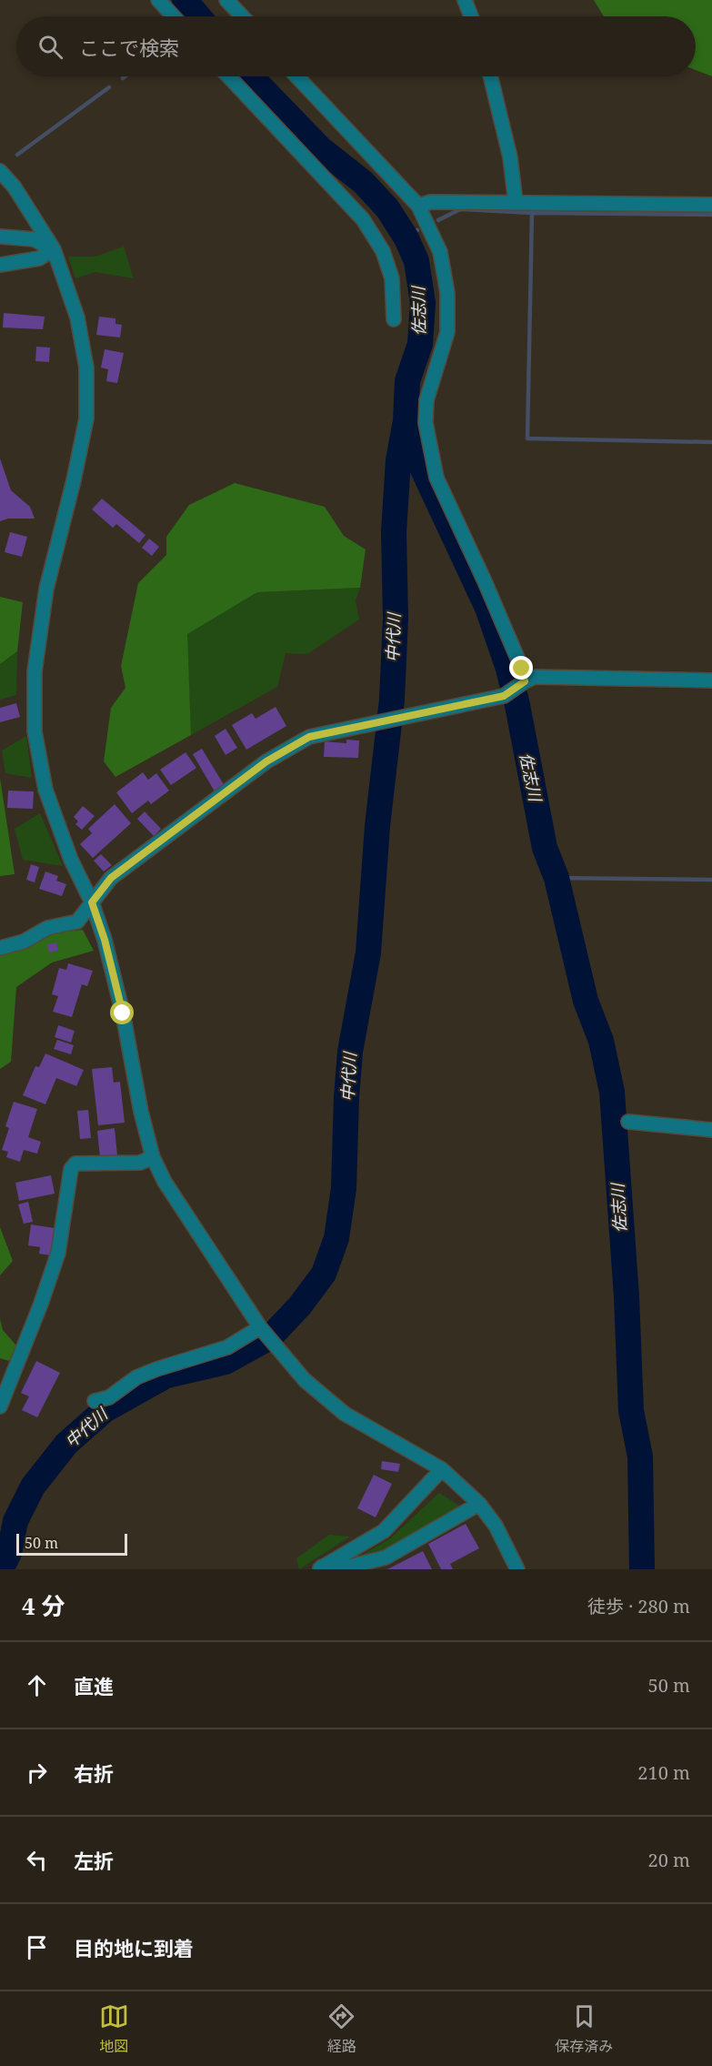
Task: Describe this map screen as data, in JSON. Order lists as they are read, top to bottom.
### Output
{
  "water": ["佐志川", "中代川"],
  "scale_bar": "50 m",
  "page": {
    "search": "ここで検索",
    "scale": "50 m",
    "heading": ["4 分", "徒歩 · 280 m"],
    "list": [
      ["直進", "50 m"],
      ["右折", "210 m"],
      ["左折", "20 m"],
      "目的地に到着"
    ],
    "nav": ["地図", "経路", "保存済み"]
  }
}
